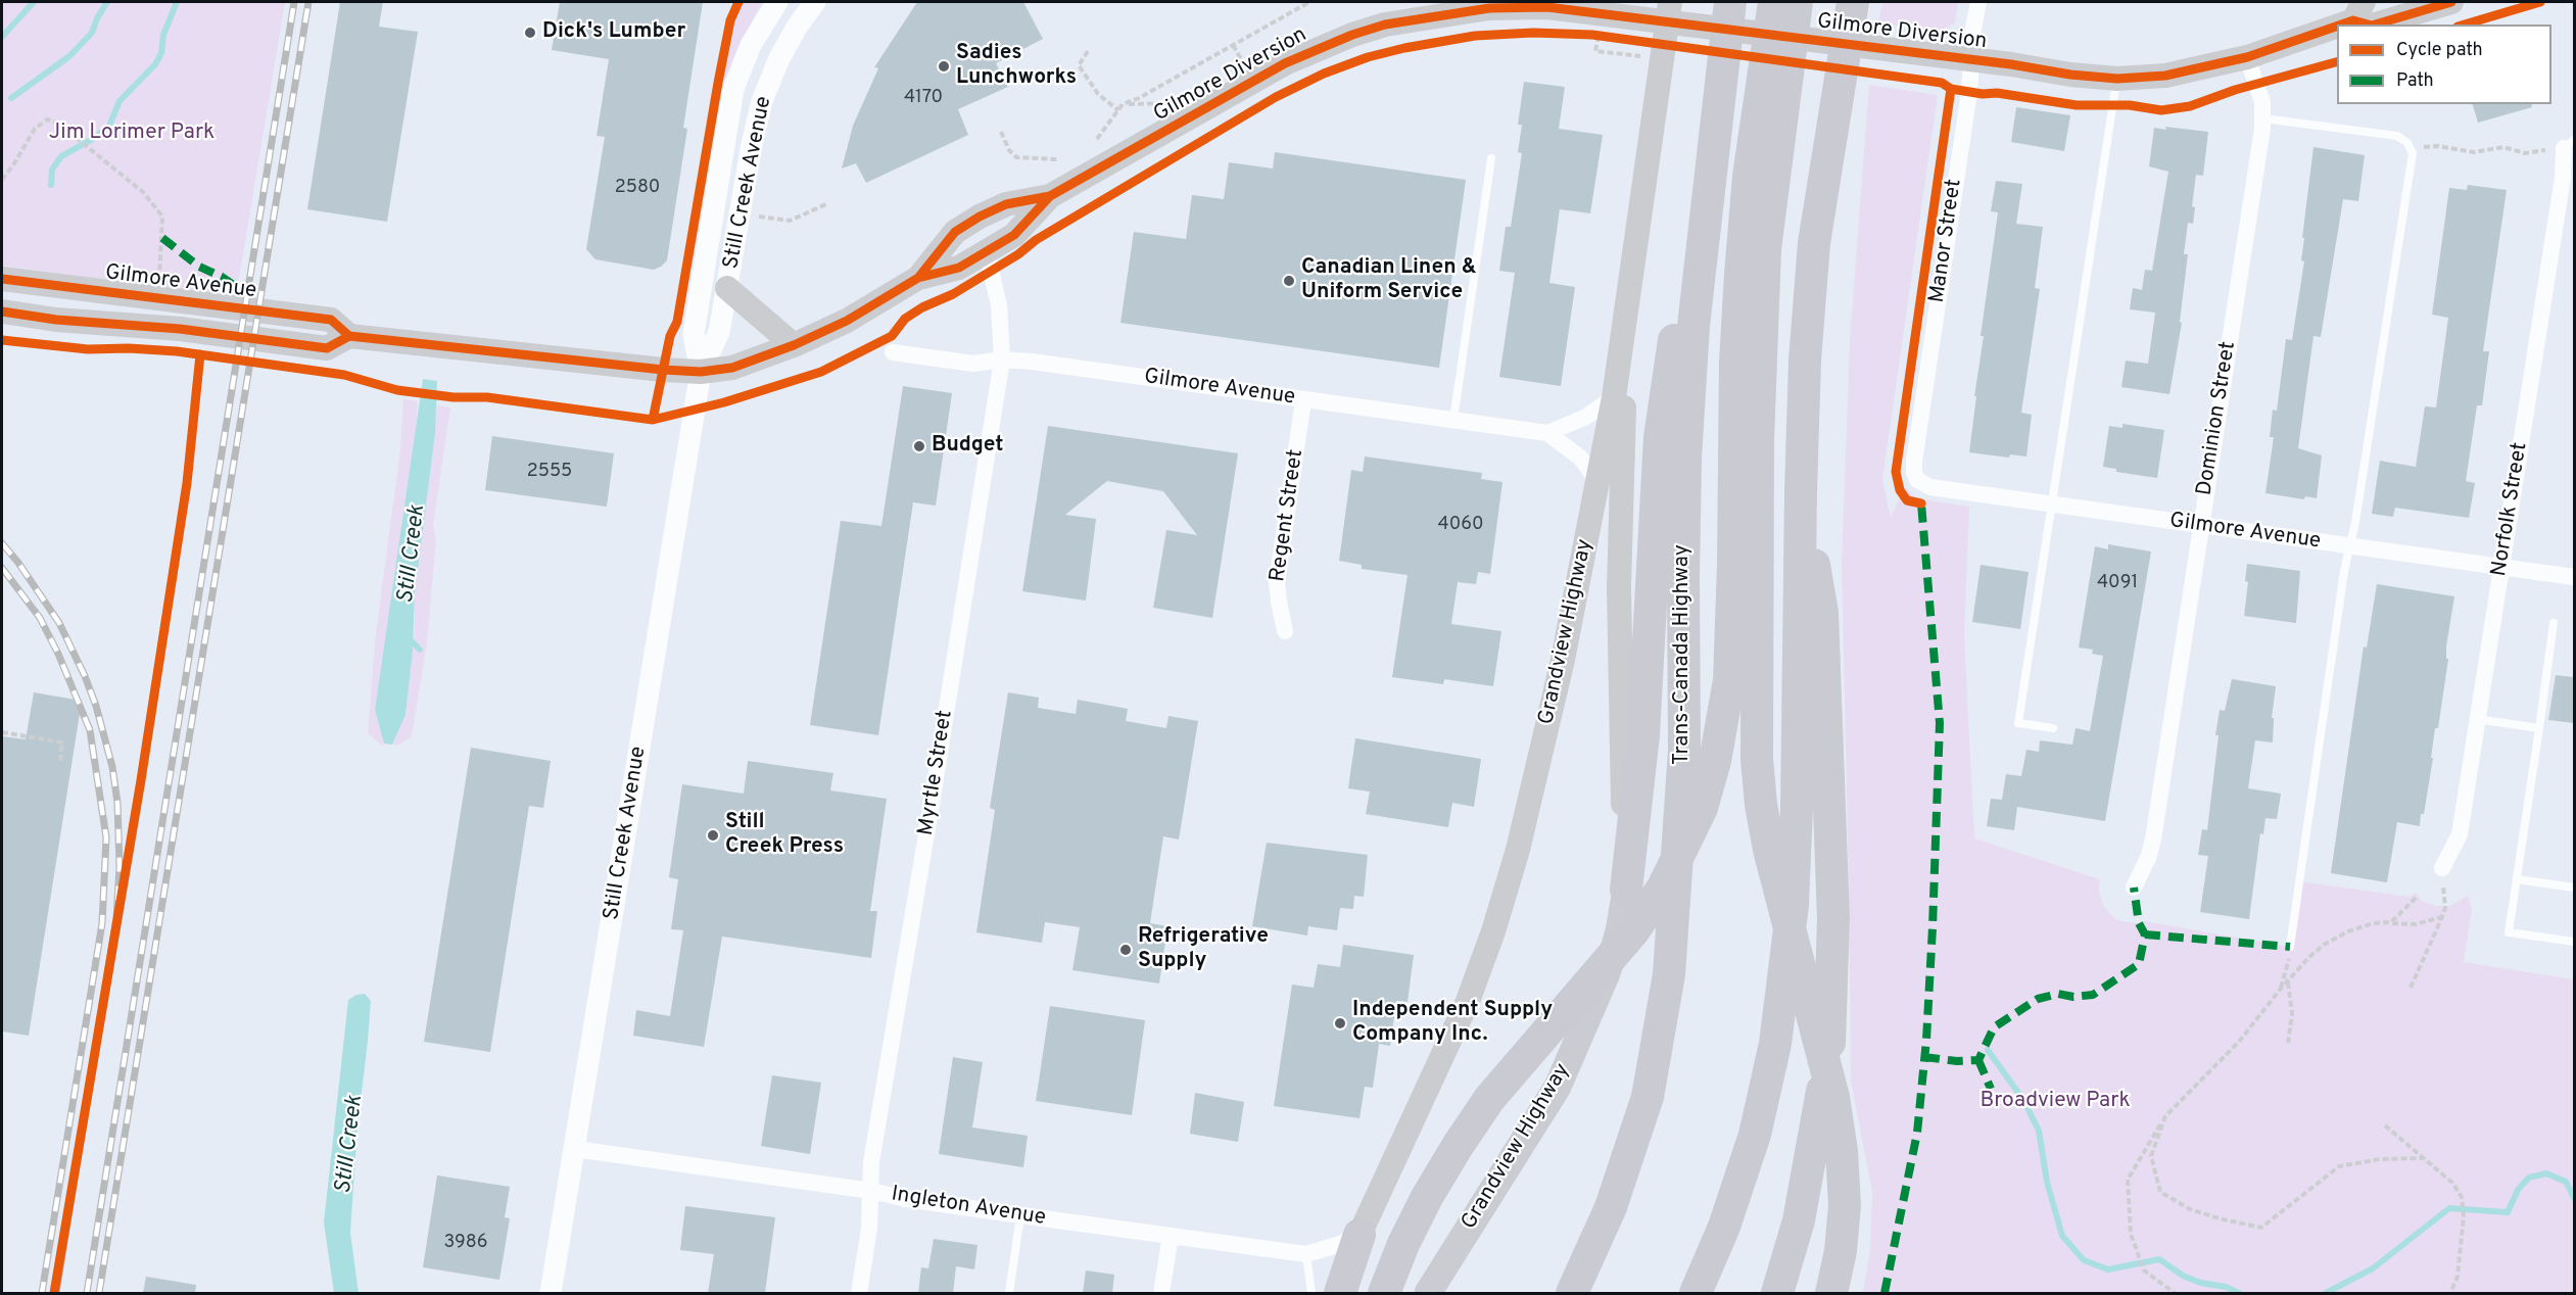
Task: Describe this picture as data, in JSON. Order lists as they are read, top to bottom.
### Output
{
  "streets": {
    "highway": ["Trans-Canada Highway"],
    "main road": ["Gilmore Diversion", "Gilmore Avenue", "Grandview Highway"],
    "street": [
      "Still Creek Avenue",
      "Manor Street",
      "Dominion Street",
      "Norfolk Street",
      "Regent Street",
      "Myrtle Street",
      "Ingleton Avenue"
    ]
  },
  "crossings": [
    ["Gilmore Diversion", "Still Creek Avenue"],
    ["Gilmore Diversion", "Manor Street"],
    ["Gilmore Diversion", "Gilmore Avenue"],
    ["Gilmore Diversion", "Dominion Street"],
    ["Gilmore Diversion", "Myrtle Street"],
    ["Still Creek Avenue", "Gilmore Avenue"],
    ["Still Creek Avenue", "Ingleton Avenue"],
    ["Manor Street", "Gilmore Avenue"],
    ["Gilmore Avenue", "Dominion Street"],
    ["Gilmore Avenue", "Norfolk Street"],
    ["Gilmore Avenue", "Regent Street"],
    ["Gilmore Avenue", "Grandview Highway"],
    ["Gilmore Avenue", "Myrtle Street"],
    ["Grandview Highway", "Ingleton Avenue"],
    ["Myrtle Street", "Ingleton Avenue"]
  ],
  "water": ["Still Creek"],
  "parks": ["Jim Lorimer Park", "Broadview Park"],
  "places": [
    "Dick's Lumber",
    "Sadies Lunchworks",
    "Canadian Linen & Uniform Service",
    "Budget",
    "Still Creek Press",
    "Refrigerative Supply",
    "Independent Supply Company Inc."
  ],
  "house_numbers": [
    "4170",
    "2580",
    "2555",
    "4060",
    "4091",
    "3986"
  ],
  "legend": ["Cycle path", "Path"]
}
